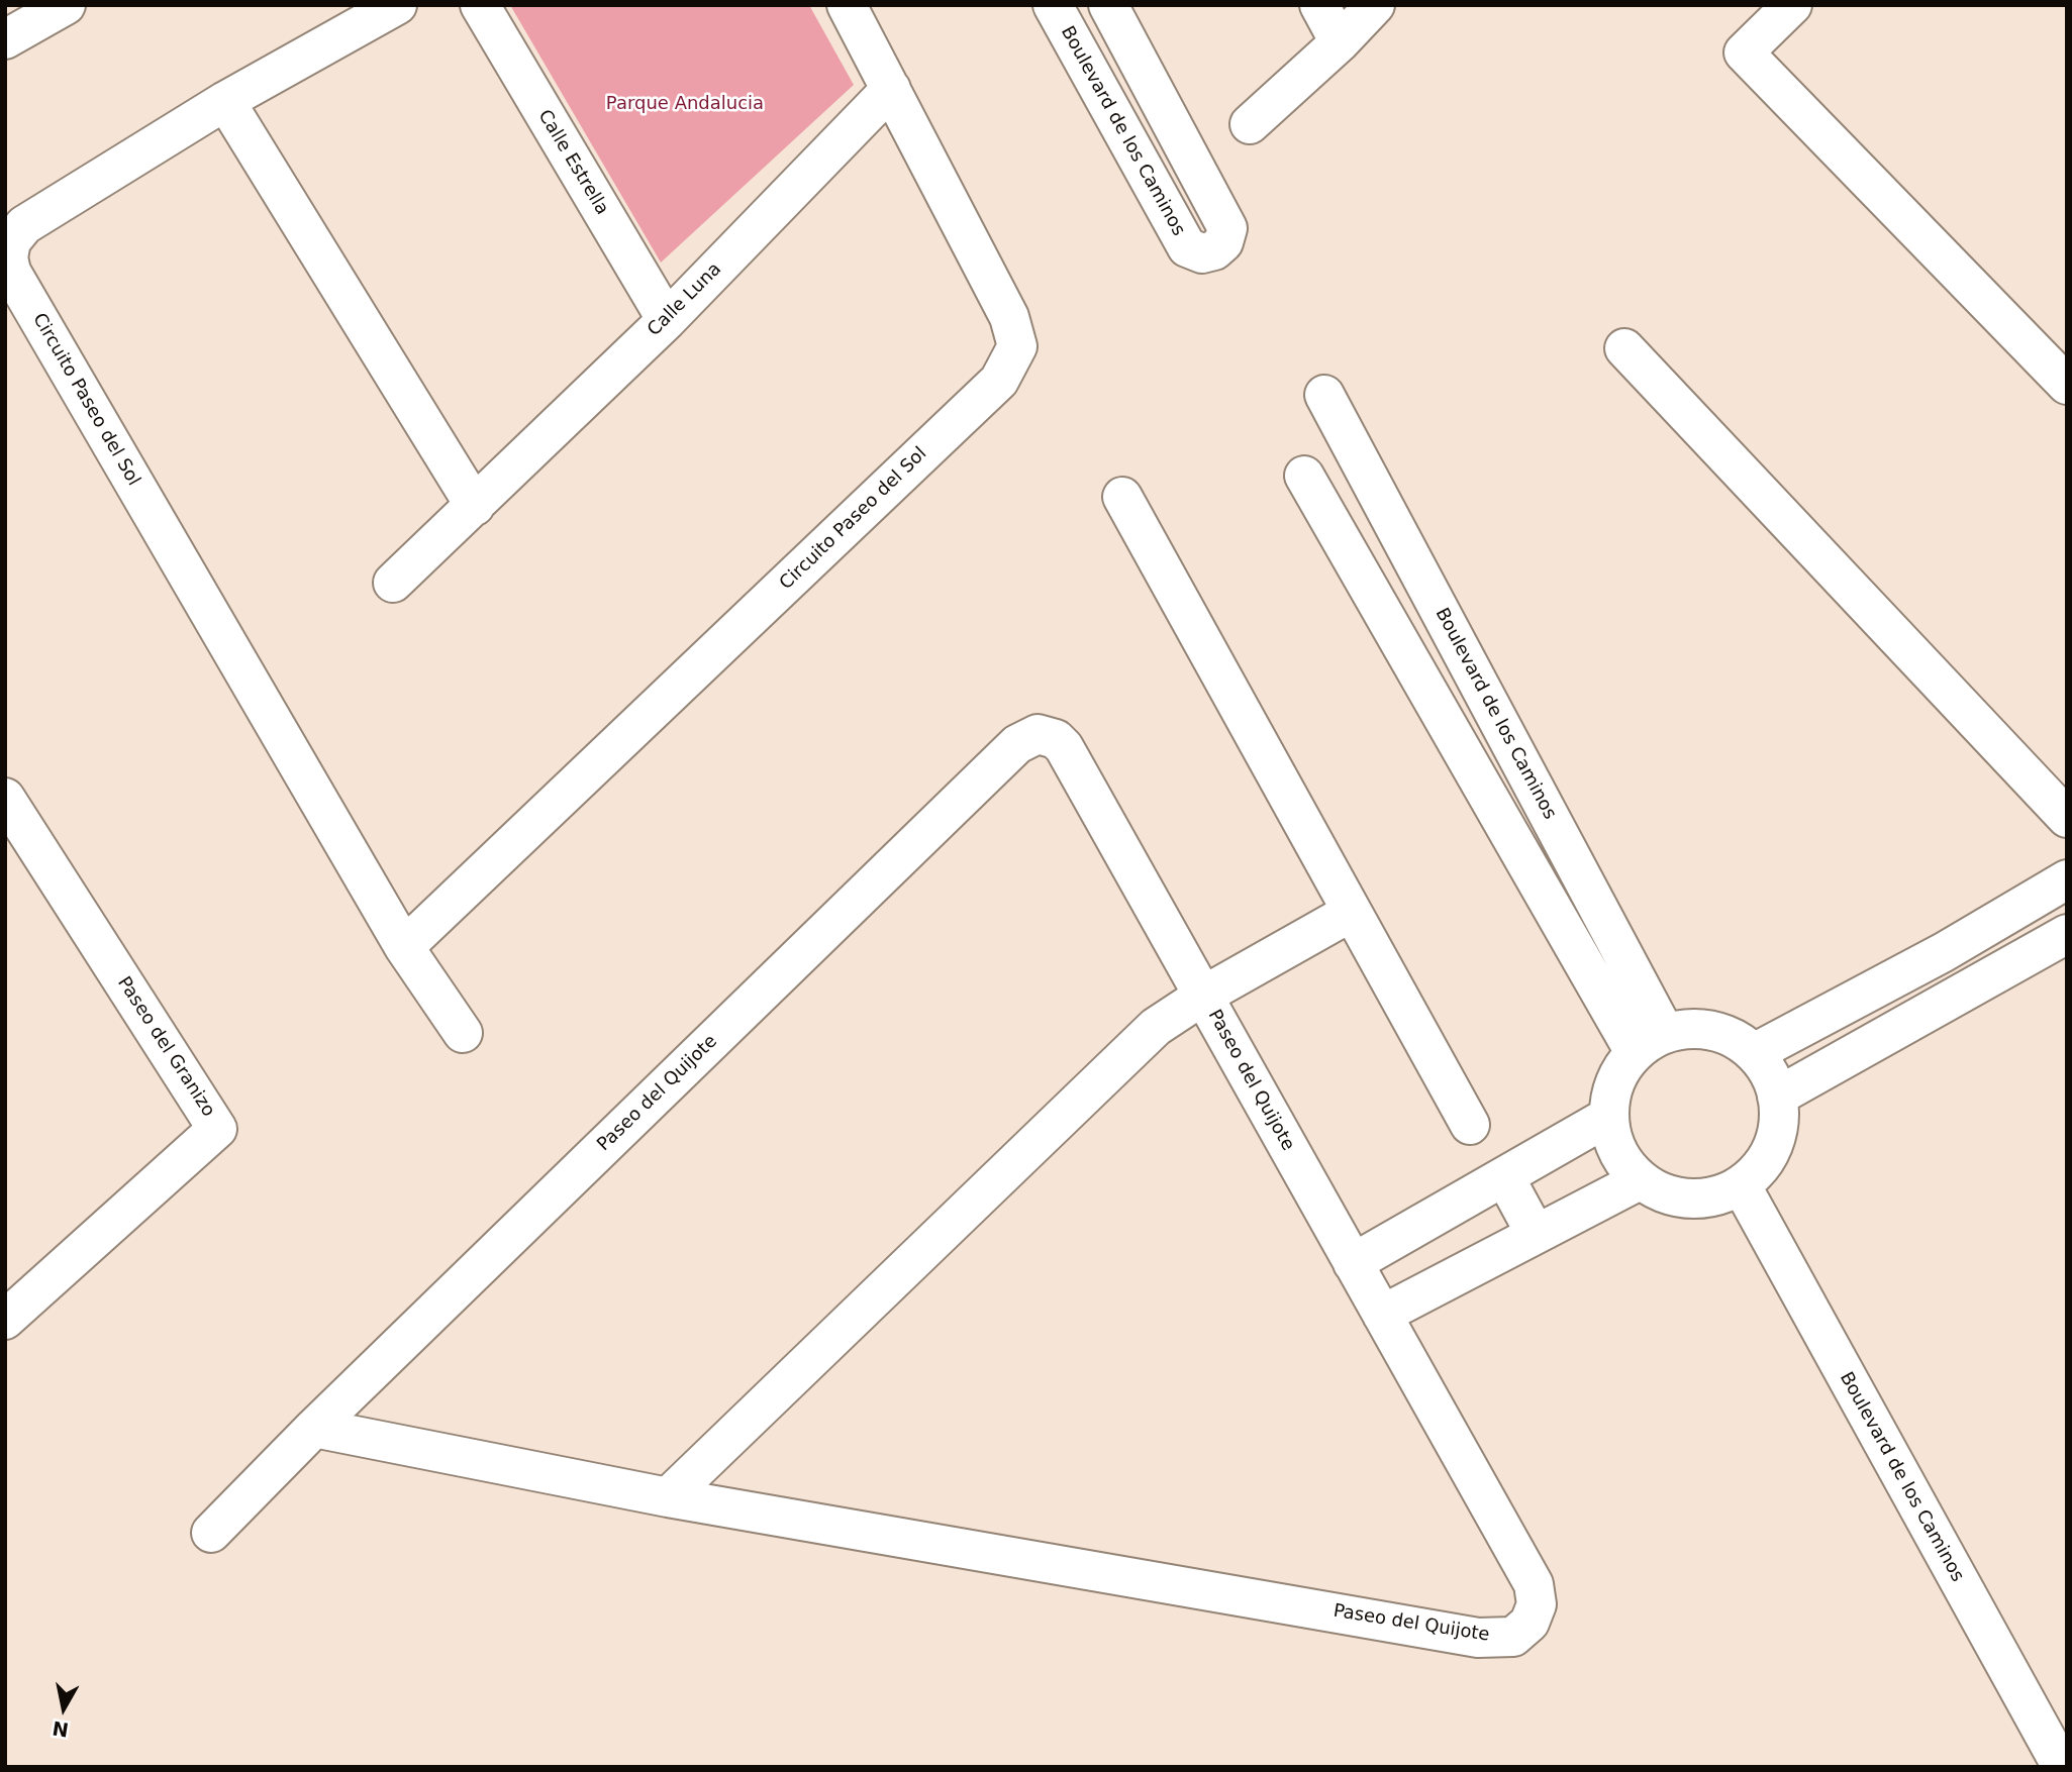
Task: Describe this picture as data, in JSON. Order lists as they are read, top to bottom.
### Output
{
  "streets": {
    "street": [
      "Boulevard de los Caminos",
      "Calle Estrella",
      "Calle Luna",
      "Circuito Paseo del Sol",
      "Paseo del Granizo",
      "Paseo del Quijote"
    ]
  },
  "crossings": [
    ["Calle Estrella", "Calle Luna"],
    ["Calle Luna", "Circuito Paseo del Sol"]
  ],
  "parks": ["Parque Andalucia"],
  "north": "bottom"
}
